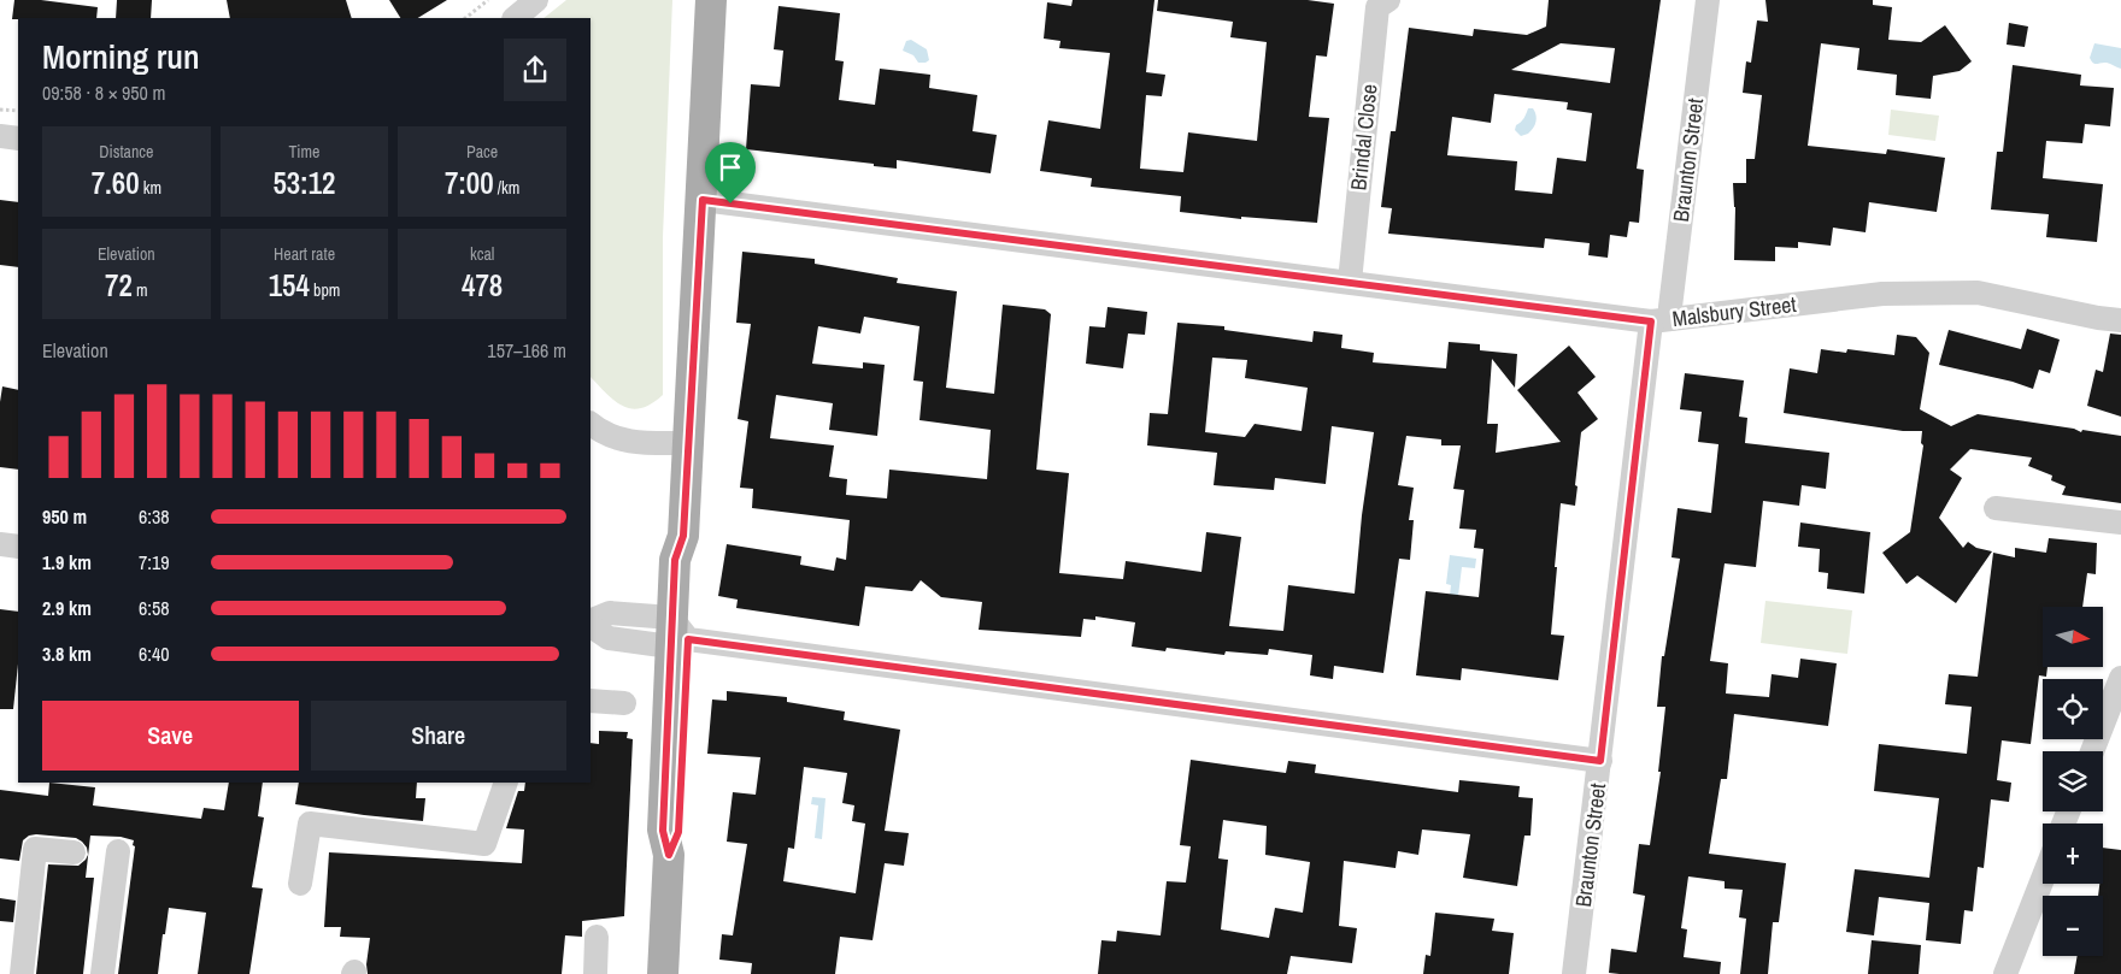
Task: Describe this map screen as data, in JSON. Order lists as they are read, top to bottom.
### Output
{
  "streets": {
    "street": ["Brindal Close", "Braunton Street", "Malsbury Street"]
  },
  "crossings": [
    ["Brindal Close", "Malsbury Street"],
    ["Braunton Street", "Malsbury Street"]
  ],
  "north": "right",
  "page": {
    "heading": ["Morning run", "09:58 · 8 × 950 m"],
    "stats": [
      ["Distance", "7.60 km"],
      ["Time", "53:12"],
      ["Pace", "7:00 /km"],
      ["Elevation", "72 m"],
      ["Heart rate", "154 bpm"],
      ["kcal", "478"]
    ],
    "chart": ["Elevation", "157–166 m"],
    "list": [
      {
        "name": "950 m",
        "note": "6:38"
      },
      {
        "name": "1.9 km",
        "note": "7:19"
      },
      {
        "name": "2.9 km",
        "note": "6:58"
      },
      {
        "name": "3.8 km",
        "note": "6:40"
      }
    ],
    "map_buttons": ["+", "−"],
    "buttons": ["Save", "Share"]
  }
}
